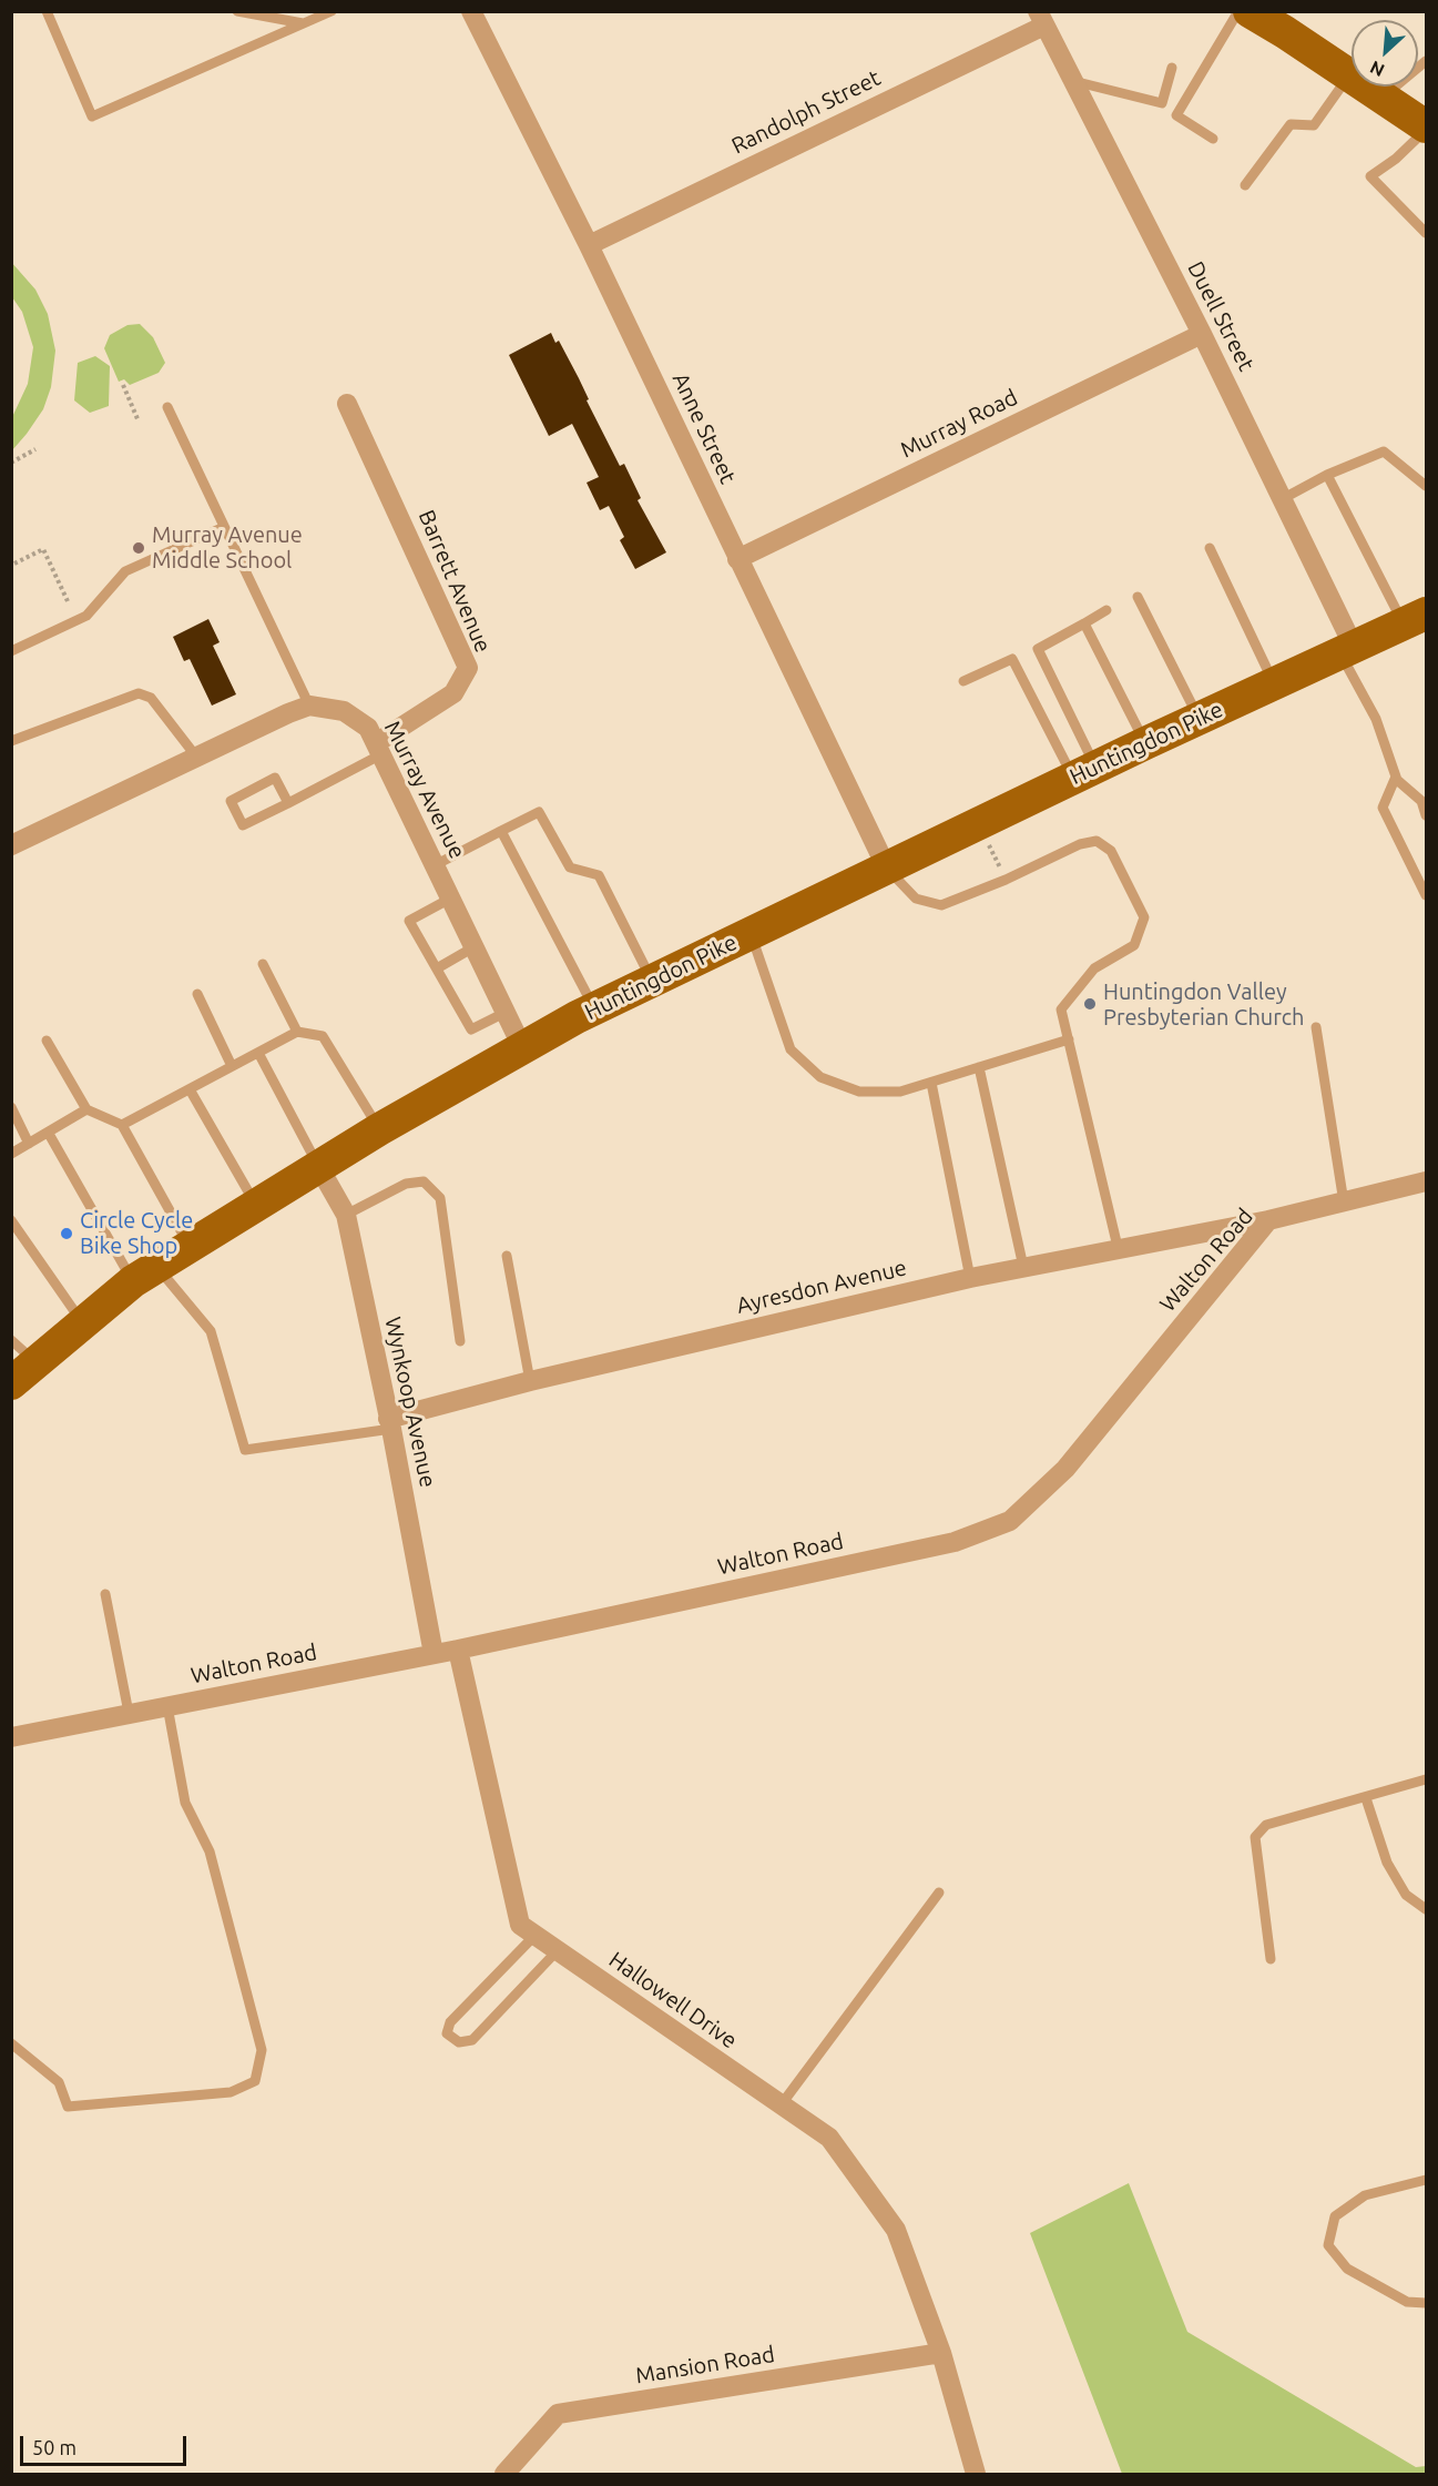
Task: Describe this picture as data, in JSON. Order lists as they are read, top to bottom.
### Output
{
  "streets": {
    "main road": ["Huntingdon Pike"],
    "street": [
      "Randolph Street",
      "Duell Street",
      "Murray Road",
      "Anne Street",
      "Barrett Avenue",
      "Murray Avenue",
      "Walton Road",
      "Ayresdon Avenue",
      "Wynkoop Avenue",
      "Hallowell Drive",
      "Mansion Road"
    ]
  },
  "crossings": [
    ["Randolph Street", "Duell Street"],
    ["Randolph Street", "Anne Street"],
    ["Duell Street", "Murray Road"],
    ["Duell Street", "Huntingdon Pike"],
    ["Murray Road", "Anne Street"],
    ["Anne Street", "Huntingdon Pike"],
    ["Barrett Avenue", "Murray Avenue"],
    ["Huntingdon Pike", "Murray Avenue"],
    ["Huntingdon Pike", "Wynkoop Avenue"],
    ["Walton Road", "Ayresdon Avenue"],
    ["Walton Road", "Wynkoop Avenue"],
    ["Walton Road", "Hallowell Drive"],
    ["Ayresdon Avenue", "Wynkoop Avenue"],
    ["Hallowell Drive", "Mansion Road"]
  ],
  "places": ["Murray Avenue Middle School", "Huntingdon Valley Presbyterian Church", "Circle Cycle Bike Shop"],
  "scale_bar": "50 m",
  "north": "bottom left"
}
